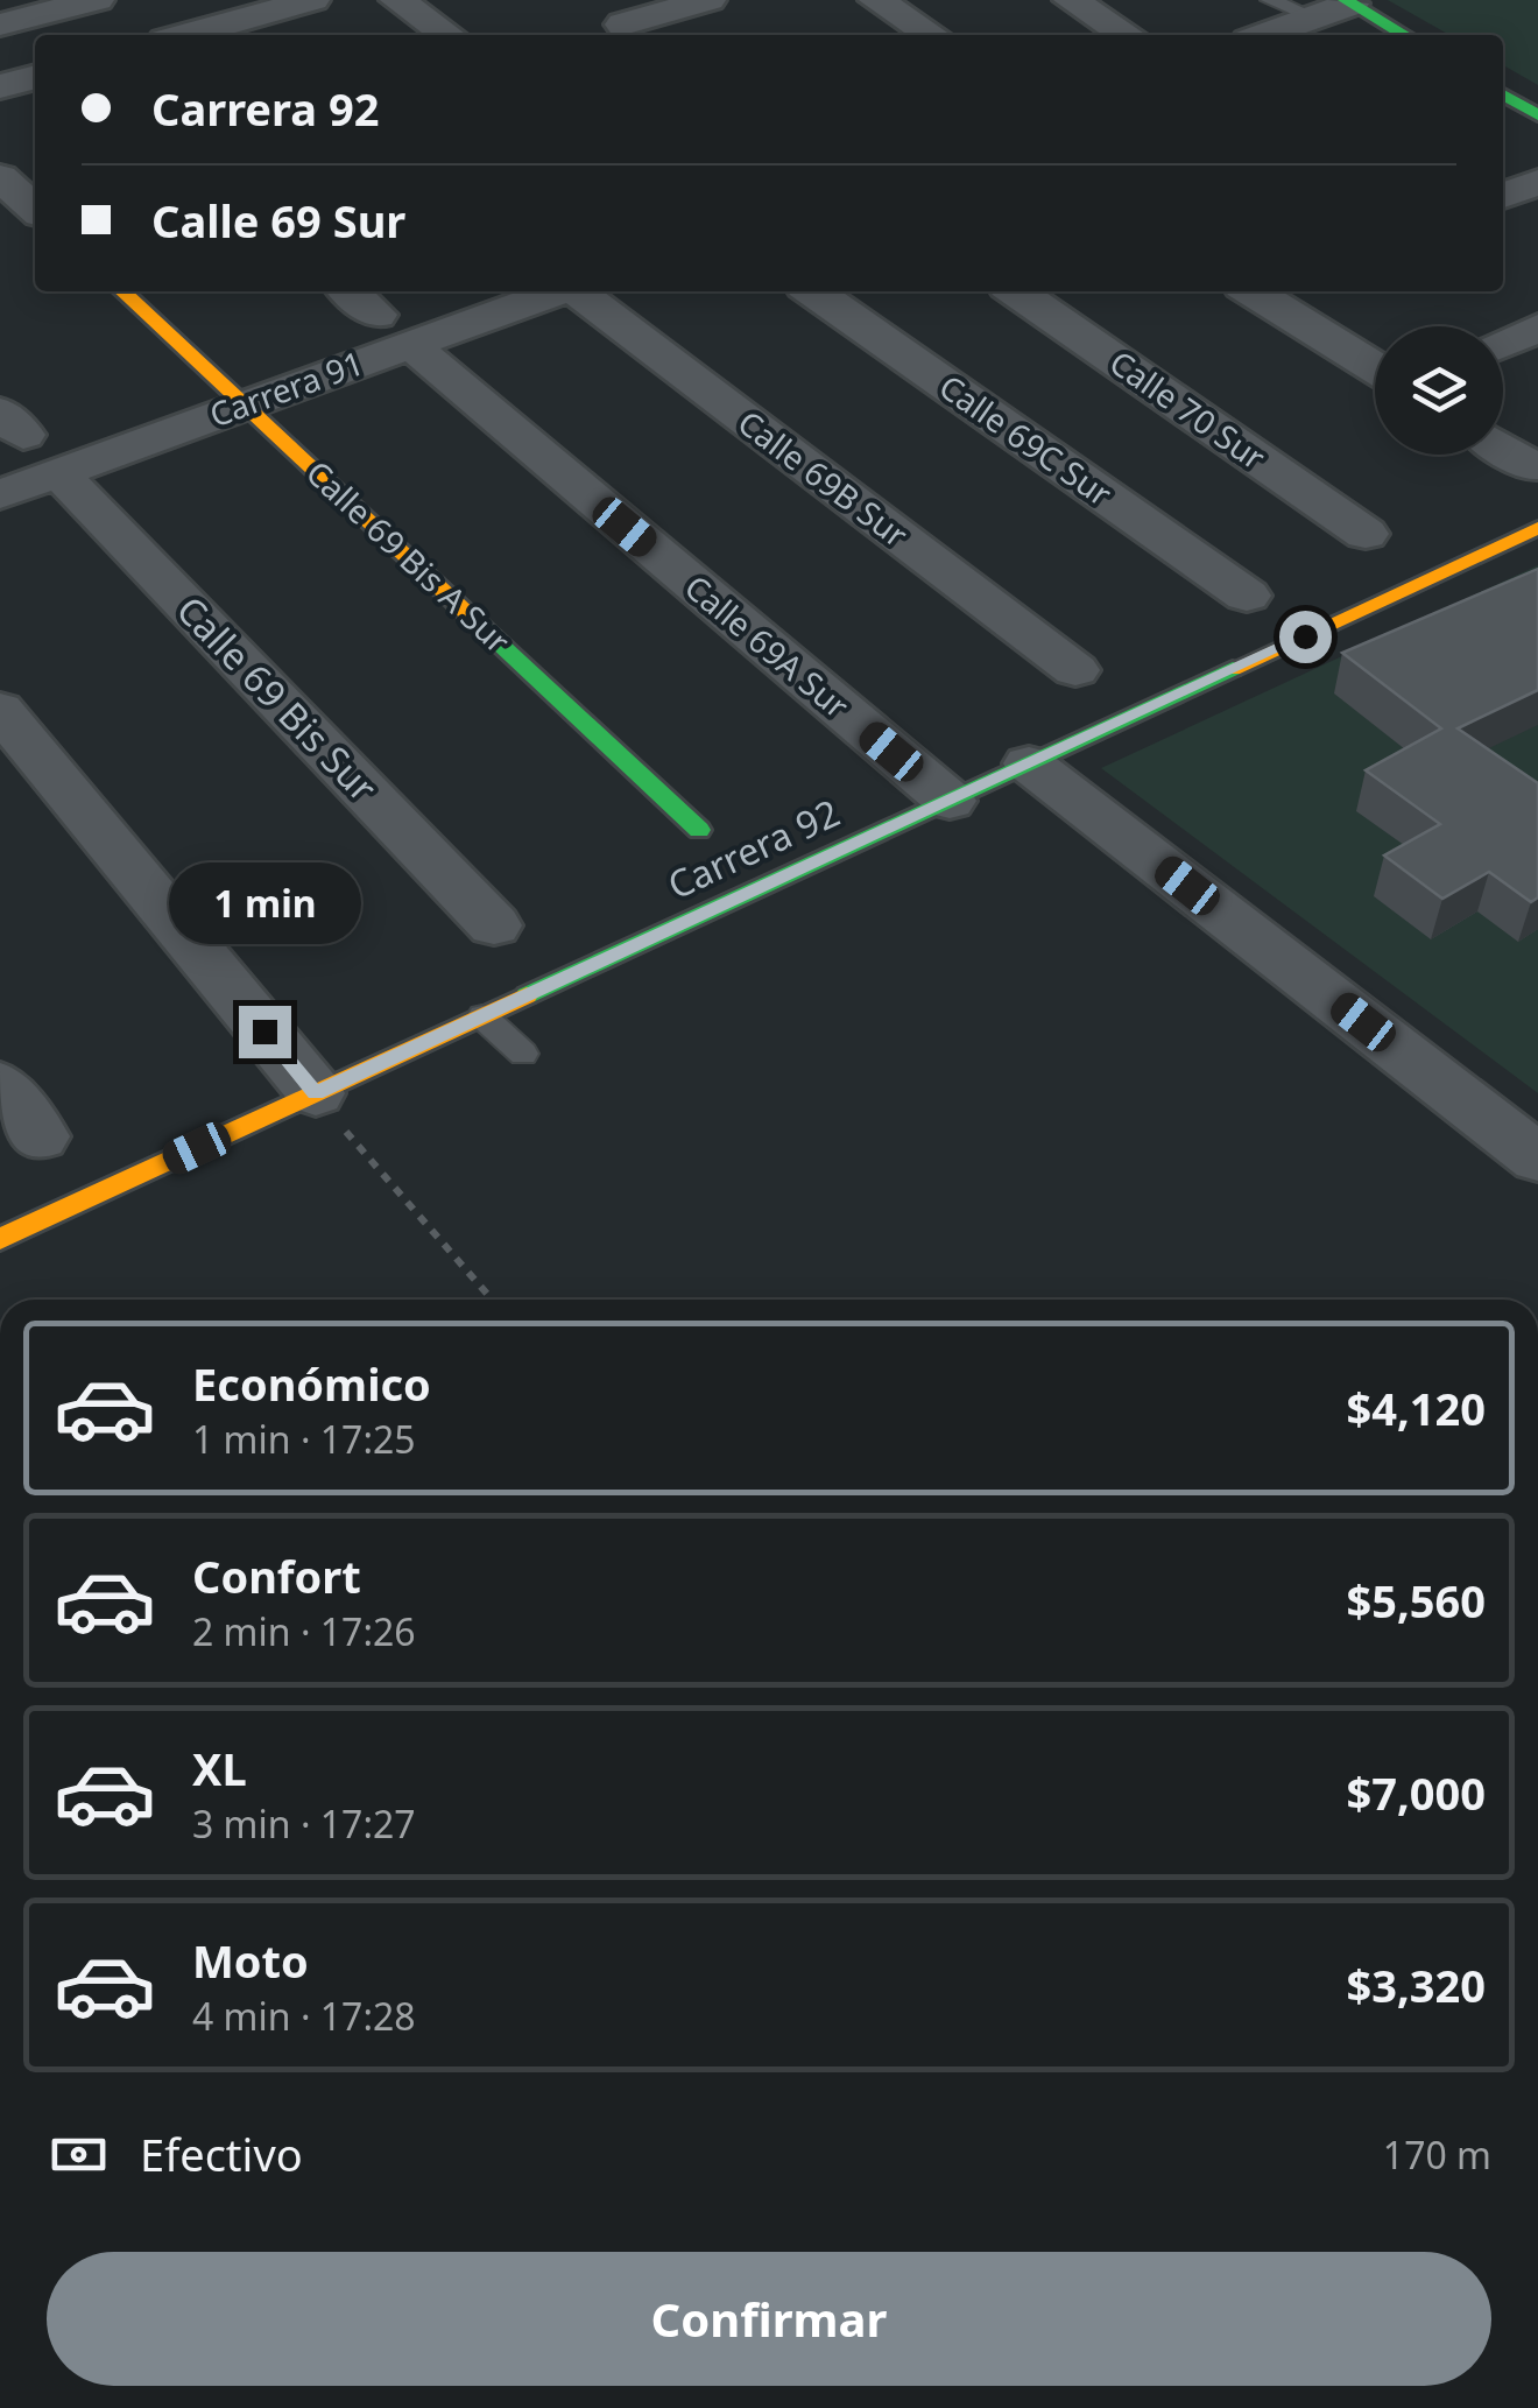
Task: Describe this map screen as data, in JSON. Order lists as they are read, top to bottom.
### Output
{
  "streets": {
    "street": [
      "Carrera 91",
      "Calle 70 Sur",
      "Calle 69C Sur",
      "Calle 69B Sur",
      "Calle 69 Bis A Sur",
      "Calle 69A Sur",
      "Calle 69 Bis Sur",
      "Carrera 92"
    ]
  },
  "crossings": [
    ["Carrera 91", "Calle 69 Bis A Sur"],
    ["Carrera 91", "Calle 69 Bis Sur"],
    ["Calle 69A Sur", "Carrera 92"]
  ],
  "page": {
    "banner": ["Carrera 92", "Calle 69 Sur"],
    "bubble": "1 min",
    "list": [
      {
        "name": "Económico",
        "note": "1 min · 17:25",
        "value": "$4,120"
      },
      {
        "name": "Confort",
        "note": "2 min · 17:26",
        "value": "$5,560"
      },
      {
        "name": "XL",
        "note": "3 min · 17:27",
        "value": "$7,000"
      },
      {
        "name": "Moto",
        "note": "4 min · 17:28",
        "value": "$3,320"
      }
    ],
    "pay": ["Efectivo", "170 m"],
    "buttons": "Confirmar"
  }
}
